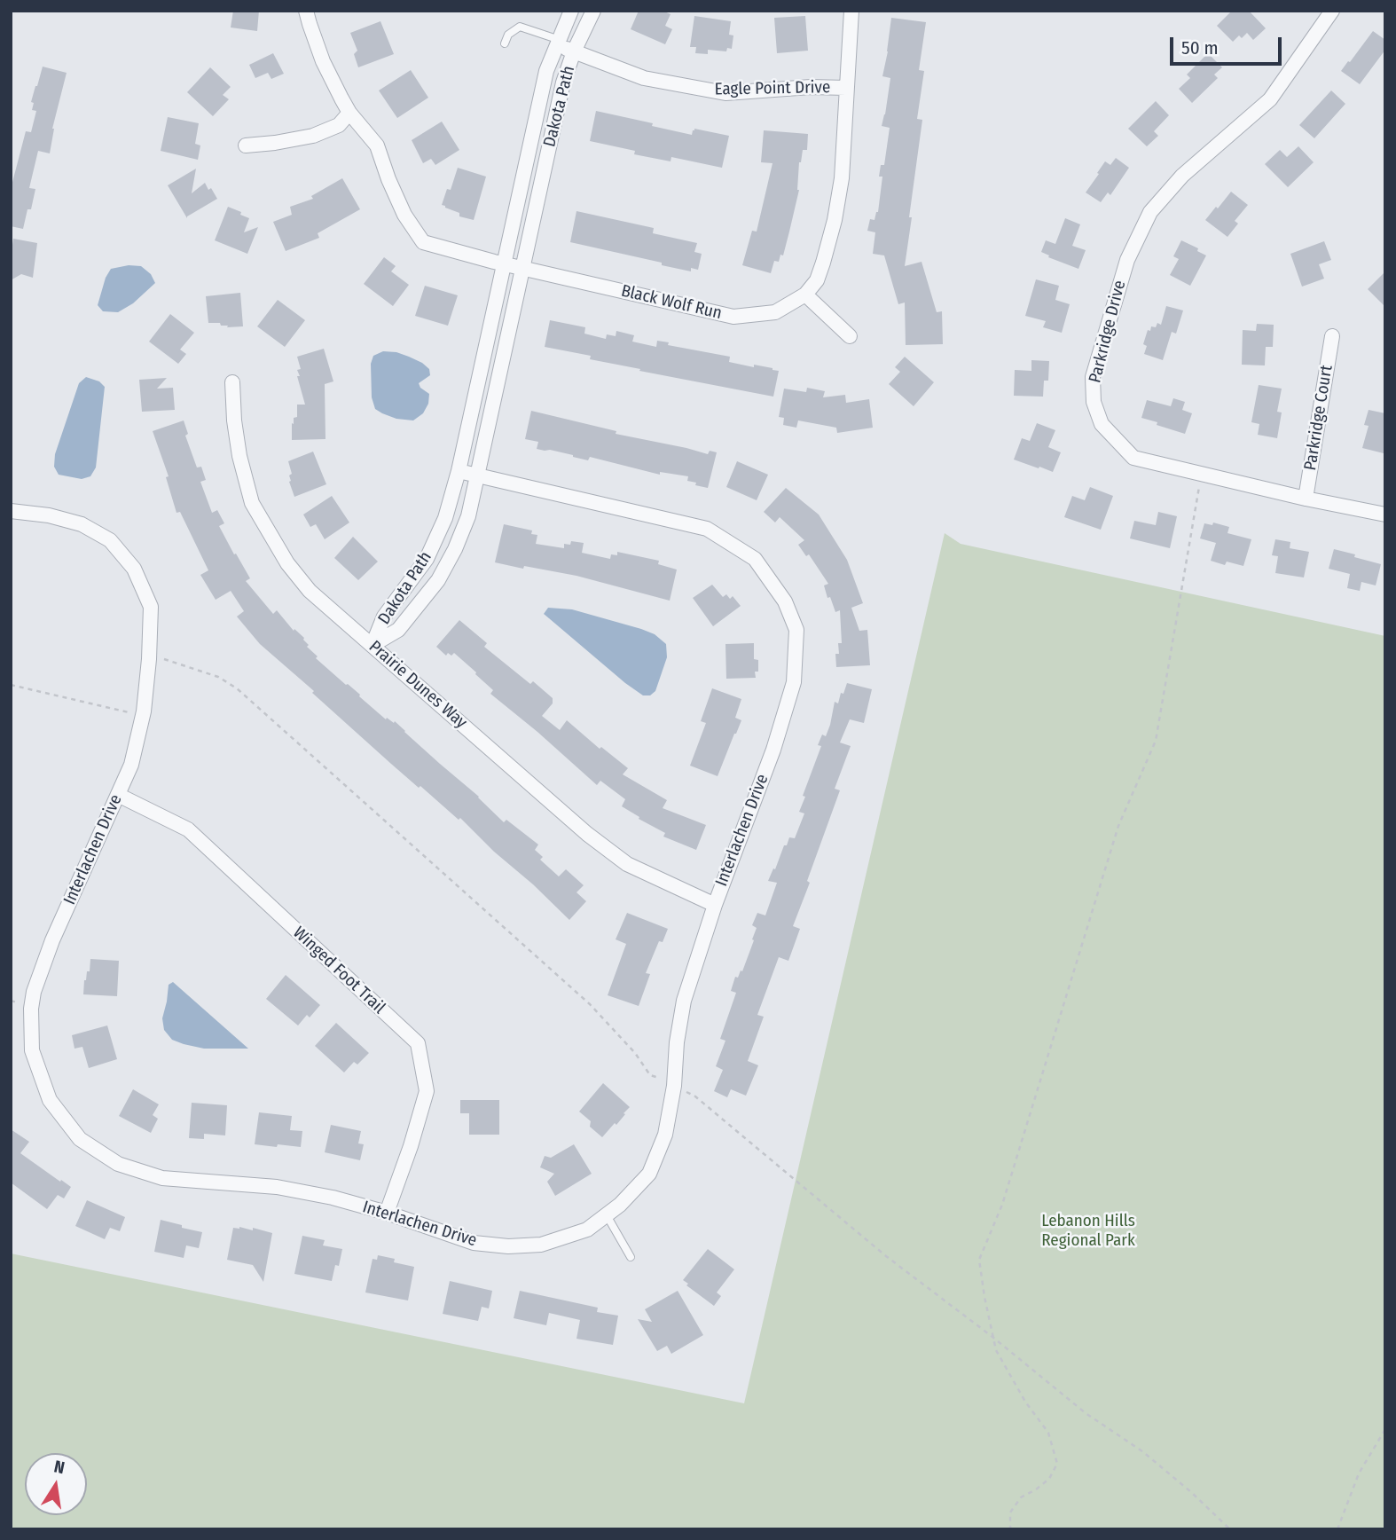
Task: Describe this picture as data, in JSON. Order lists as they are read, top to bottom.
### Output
{
  "streets": {
    "street": [
      "Eagle Point Drive",
      "Dakota Path",
      "Black Wolf Run",
      "Parkridge Drive",
      "Parkridge Court",
      "Prairie Dunes Way",
      "Interlachen Drive",
      "Winged Foot Trail"
    ]
  },
  "crossings": [
    ["Eagle Point Drive", "Dakota Path"],
    ["Eagle Point Drive", "Black Wolf Run"],
    ["Dakota Path", "Black Wolf Run"],
    ["Dakota Path", "Prairie Dunes Way"],
    ["Dakota Path", "Interlachen Drive"],
    ["Parkridge Drive", "Parkridge Court"],
    ["Prairie Dunes Way", "Interlachen Drive"],
    ["Interlachen Drive", "Winged Foot Trail"]
  ],
  "parks": ["Lebanon Hills Regional Park"],
  "scale_bar": "50 m",
  "north": "top"
}
